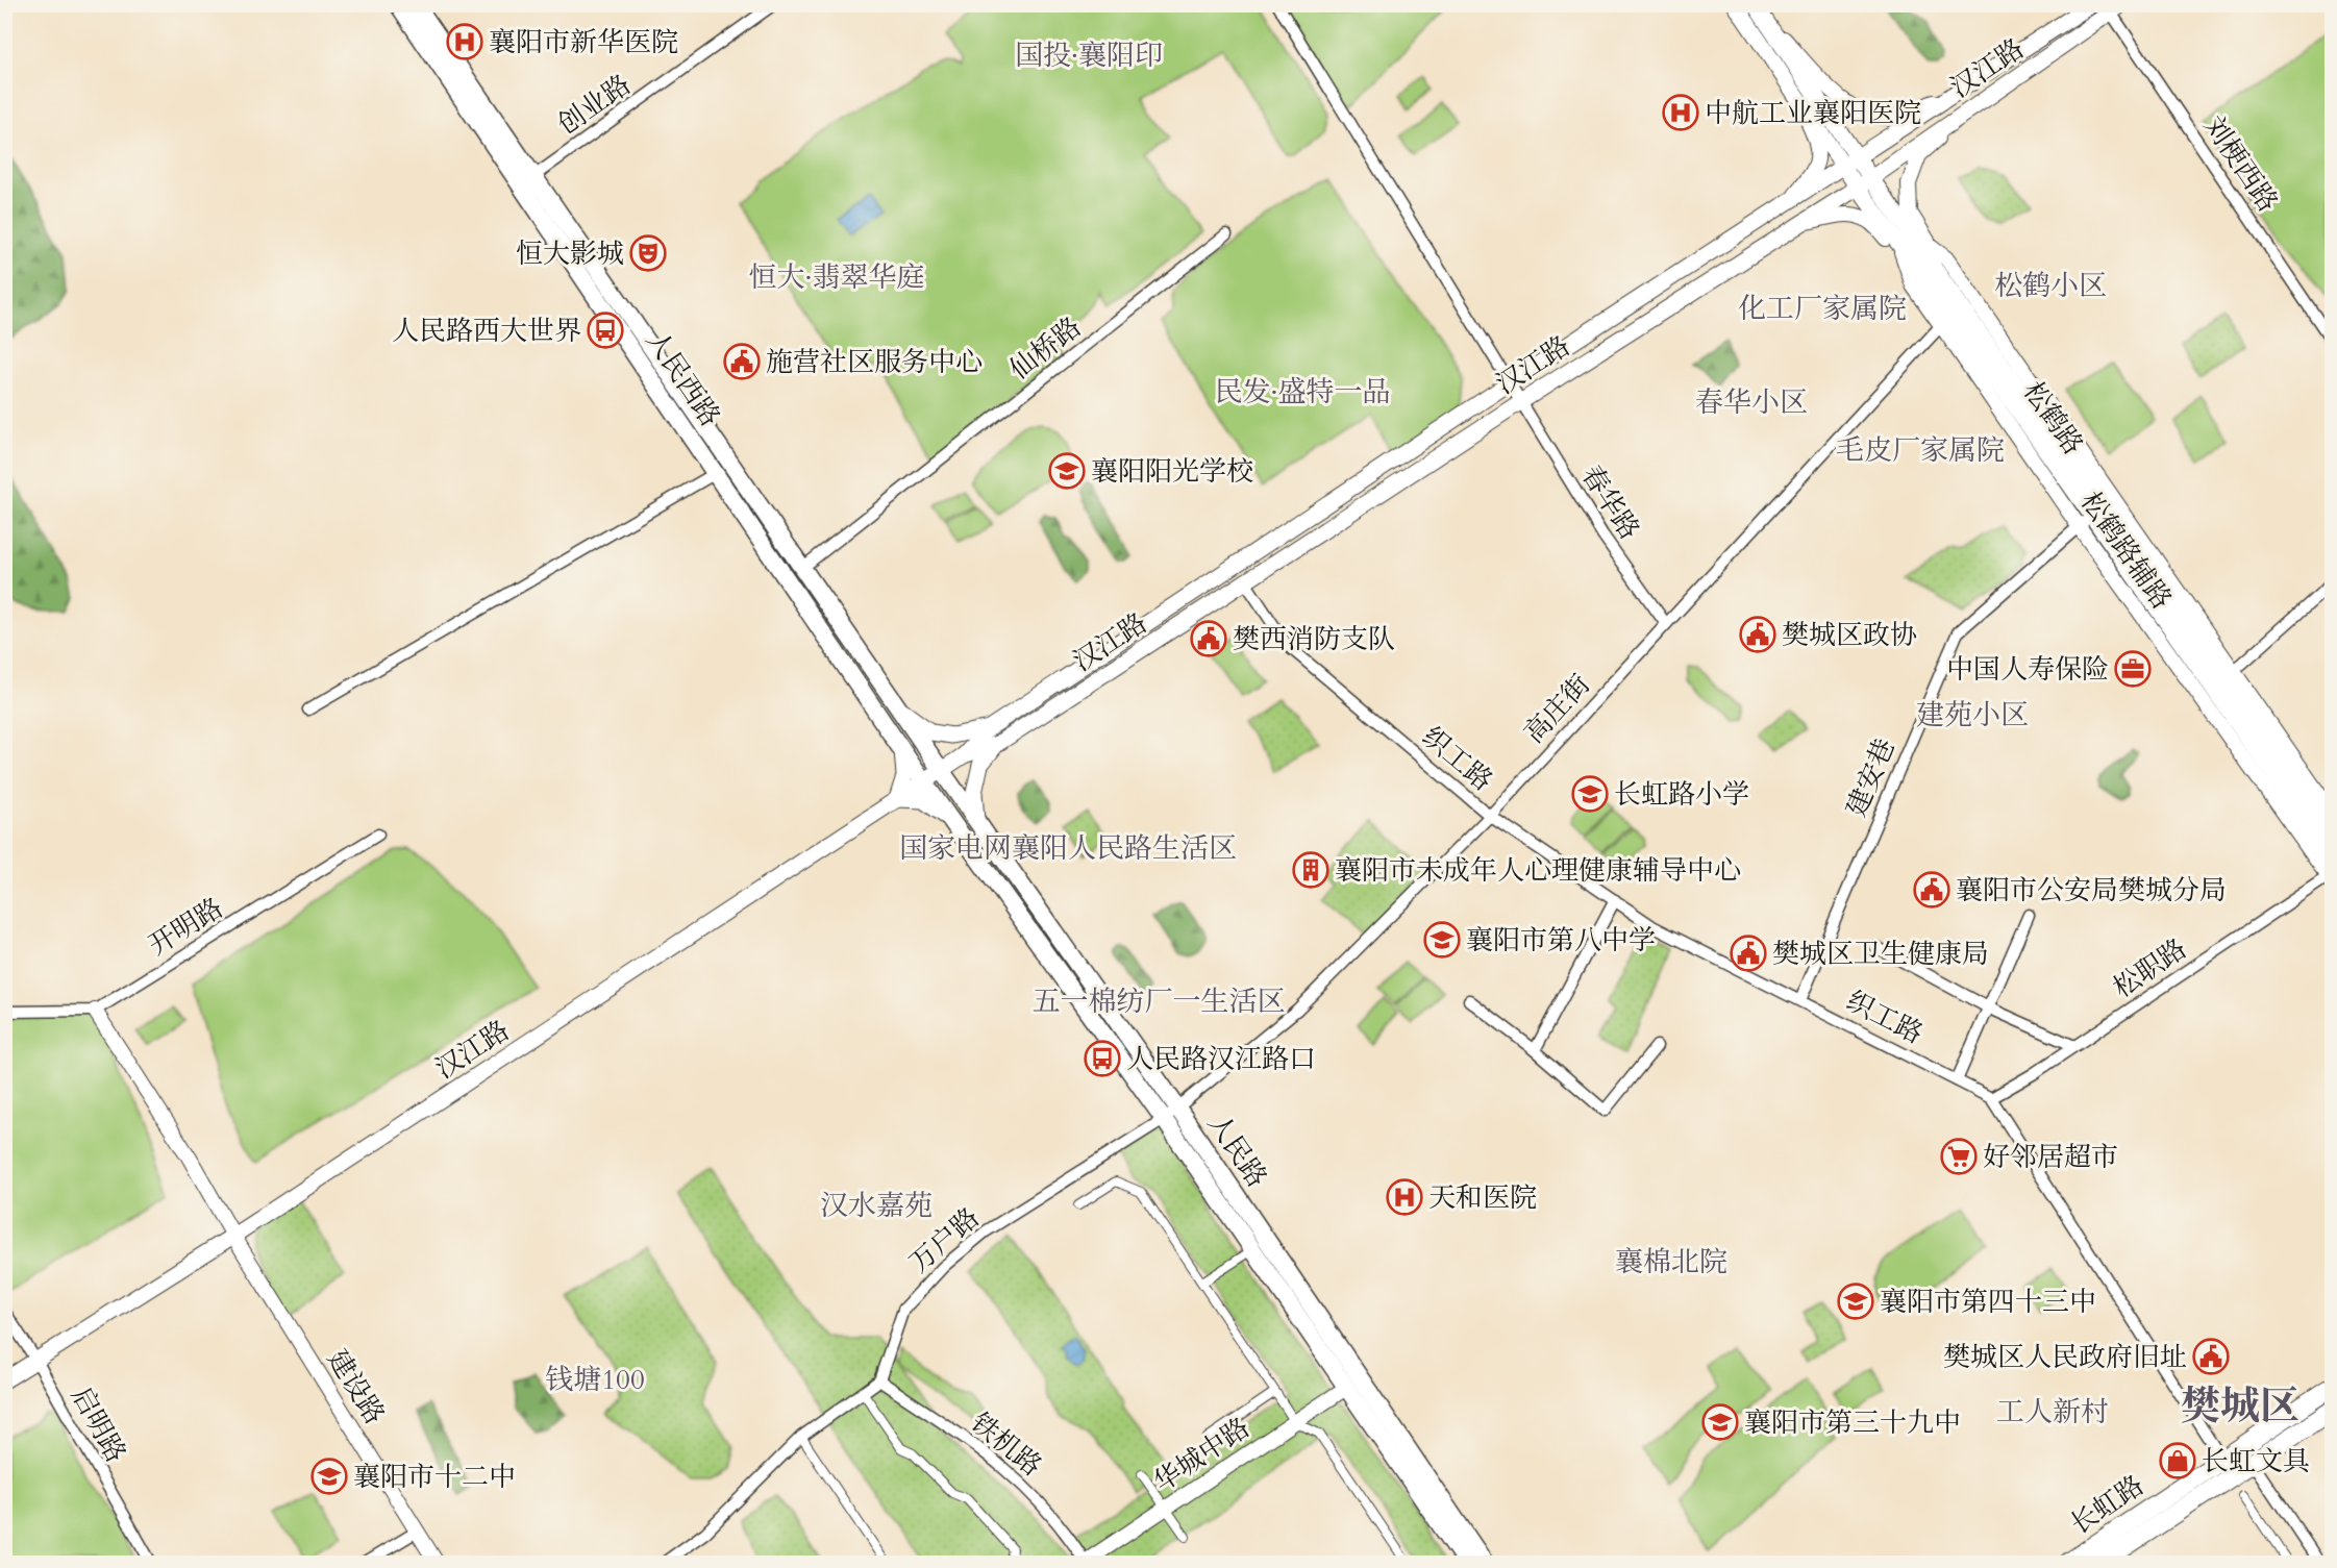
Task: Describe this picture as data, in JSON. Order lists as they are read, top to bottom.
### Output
{
  "streets": {
    "highway": ["长虹路"],
    "main road": [
      "汉江路",
      "人民西路",
      "松鹤路",
      "人民路"
    ],
    "street": [
      "创业路",
      "刘梗西路",
      "仙桥路",
      "春华路",
      "松鹤路辅路",
      "高庄街",
      "织工路",
      "建安巷",
      "开明路",
      "松职路",
      "万户路",
      "建设路",
      "启明路",
      "铁机路",
      "华城中路"
    ]
  },
  "crossings": [
    ["汉江路", "刘梗西路"],
    ["汉江路", "人民西路"],
    ["汉江路", "松鹤路"],
    ["汉江路", "春华路"],
    ["汉江路", "织工路"],
    ["汉江路", "人民路"],
    ["汉江路", "建设路"],
    ["汉江路", "启明路"],
    ["创业路", "人民西路"],
    ["仙桥路", "人民西路"],
    ["人民西路", "人民路"],
    ["松鹤路", "松鹤路辅路"],
    ["松鹤路", "高庄街"],
    ["松鹤路", "建安巷"],
    ["春华路", "高庄街"],
    ["松鹤路辅路", "高庄街"],
    ["松鹤路辅路", "建安巷"],
    ["松鹤路辅路", "松职路"],
    ["高庄街", "织工路"],
    ["高庄街", "人民路"],
    ["高庄街", "万户路"],
    ["织工路", "建安巷"],
    ["织工路", "松职路"],
    ["开明路", "建设路"],
    ["人民路", "万户路"],
    ["人民路", "华城中路"],
    ["万户路", "铁机路"],
    ["铁机路", "华城中路"]
  ],
  "districts": [
    "国投·襄阳印",
    "恒大·翡翠华庭",
    "松鹤小区",
    "化工厂家属院",
    "民发·盛特一品",
    "春华小区",
    "毛皮厂家属院",
    "建苑小区",
    "国家电网襄阳人民路生活区",
    "五一棉纺厂一生活区",
    "汉水嘉苑",
    "襄棉北院",
    "钱塘100",
    "樊城区",
    "工人新村"
  ],
  "places": {
    "hospital": ["襄阳市新华医院", "中航工业襄阳医院", "天和医院"],
    "theatre": ["恒大影城"],
    "bus stop": ["人民路西大世界", "人民路汉江路口"],
    "public building": [
      "施营社区服务中心",
      "樊城区政协",
      "樊西消防支队",
      "襄阳市公安局樊城分局",
      "樊城区卫生健康局",
      "樊城区人民政府旧址"
    ],
    "school or university": [
      "襄阳阳光学校",
      "长虹路小学",
      "襄阳市第八中学",
      "襄阳市第四十三中",
      "襄阳市第三十九中",
      "襄阳市十二中"
    ],
    "office": ["中国人寿保险"],
    "building": ["襄阳市未成年人心理健康辅导中心"],
    "supermarket": ["好邻居超市"],
    "shop": ["长虹文具"]
  }
}
